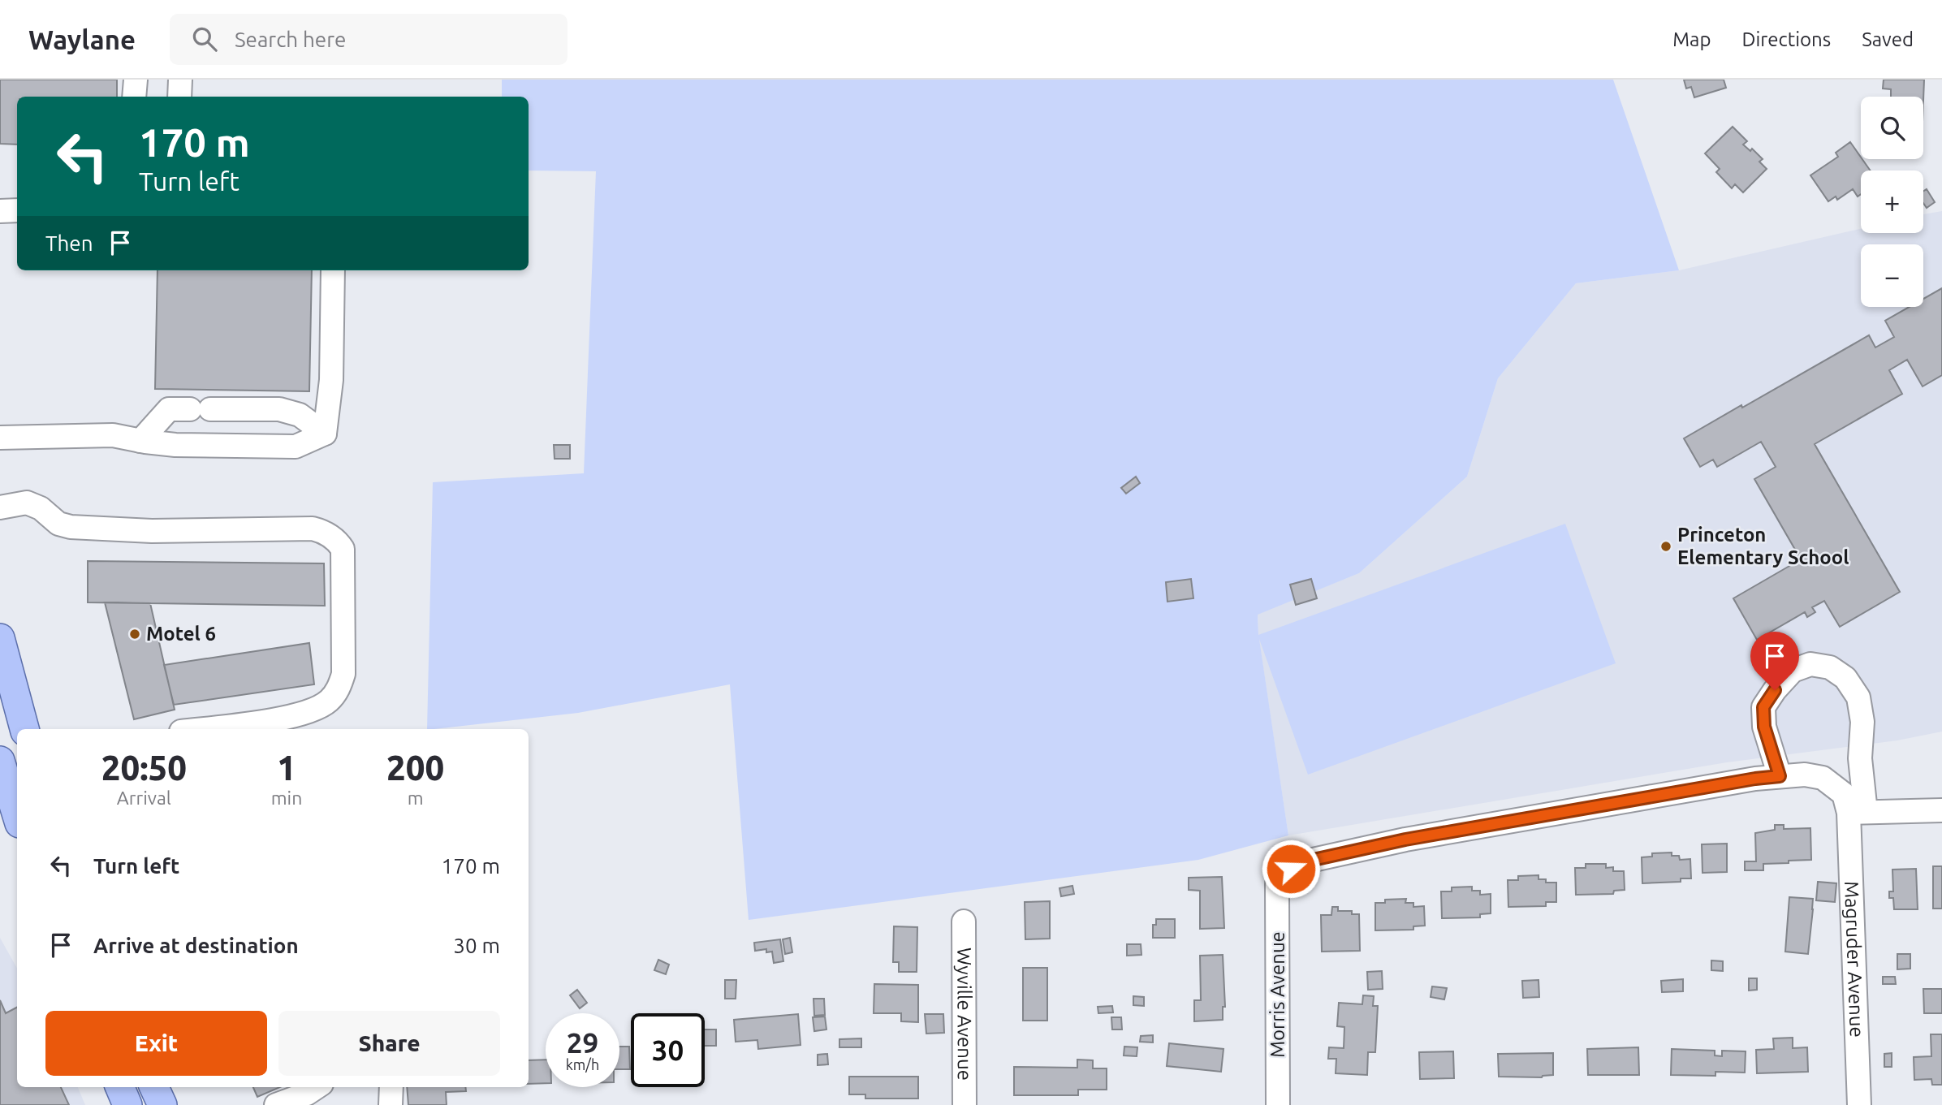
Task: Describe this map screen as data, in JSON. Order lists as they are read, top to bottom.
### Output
{
  "streets": {
    "street": ["Magruder Avenue", "Morris Avenue", "Wyville Avenue"]
  },
  "crossings": [
    ["Magruder Avenue", "Morris Avenue"]
  ],
  "places": ["Princeton Elementary School", "Motel 6"],
  "page": {
    "header": "Waylane",
    "search": "Search here",
    "nav": ["Map", "Directions", "Saved"],
    "map_buttons": ["+", "−"],
    "turn": ["170 m", "Turn left"],
    "then": "Then",
    "eta": [
      "20:50",
      "Arrival",
      "1",
      "min",
      "200",
      "m"
    ],
    "list": [
      {
        "name": "Turn left",
        "value": "170 m"
      },
      {
        "name": "Arrive at destination",
        "value": "30 m"
      }
    ],
    "buttons": ["Exit", "Share"],
    "speed": "29 km/h",
    "limit": "30"
  }
}
